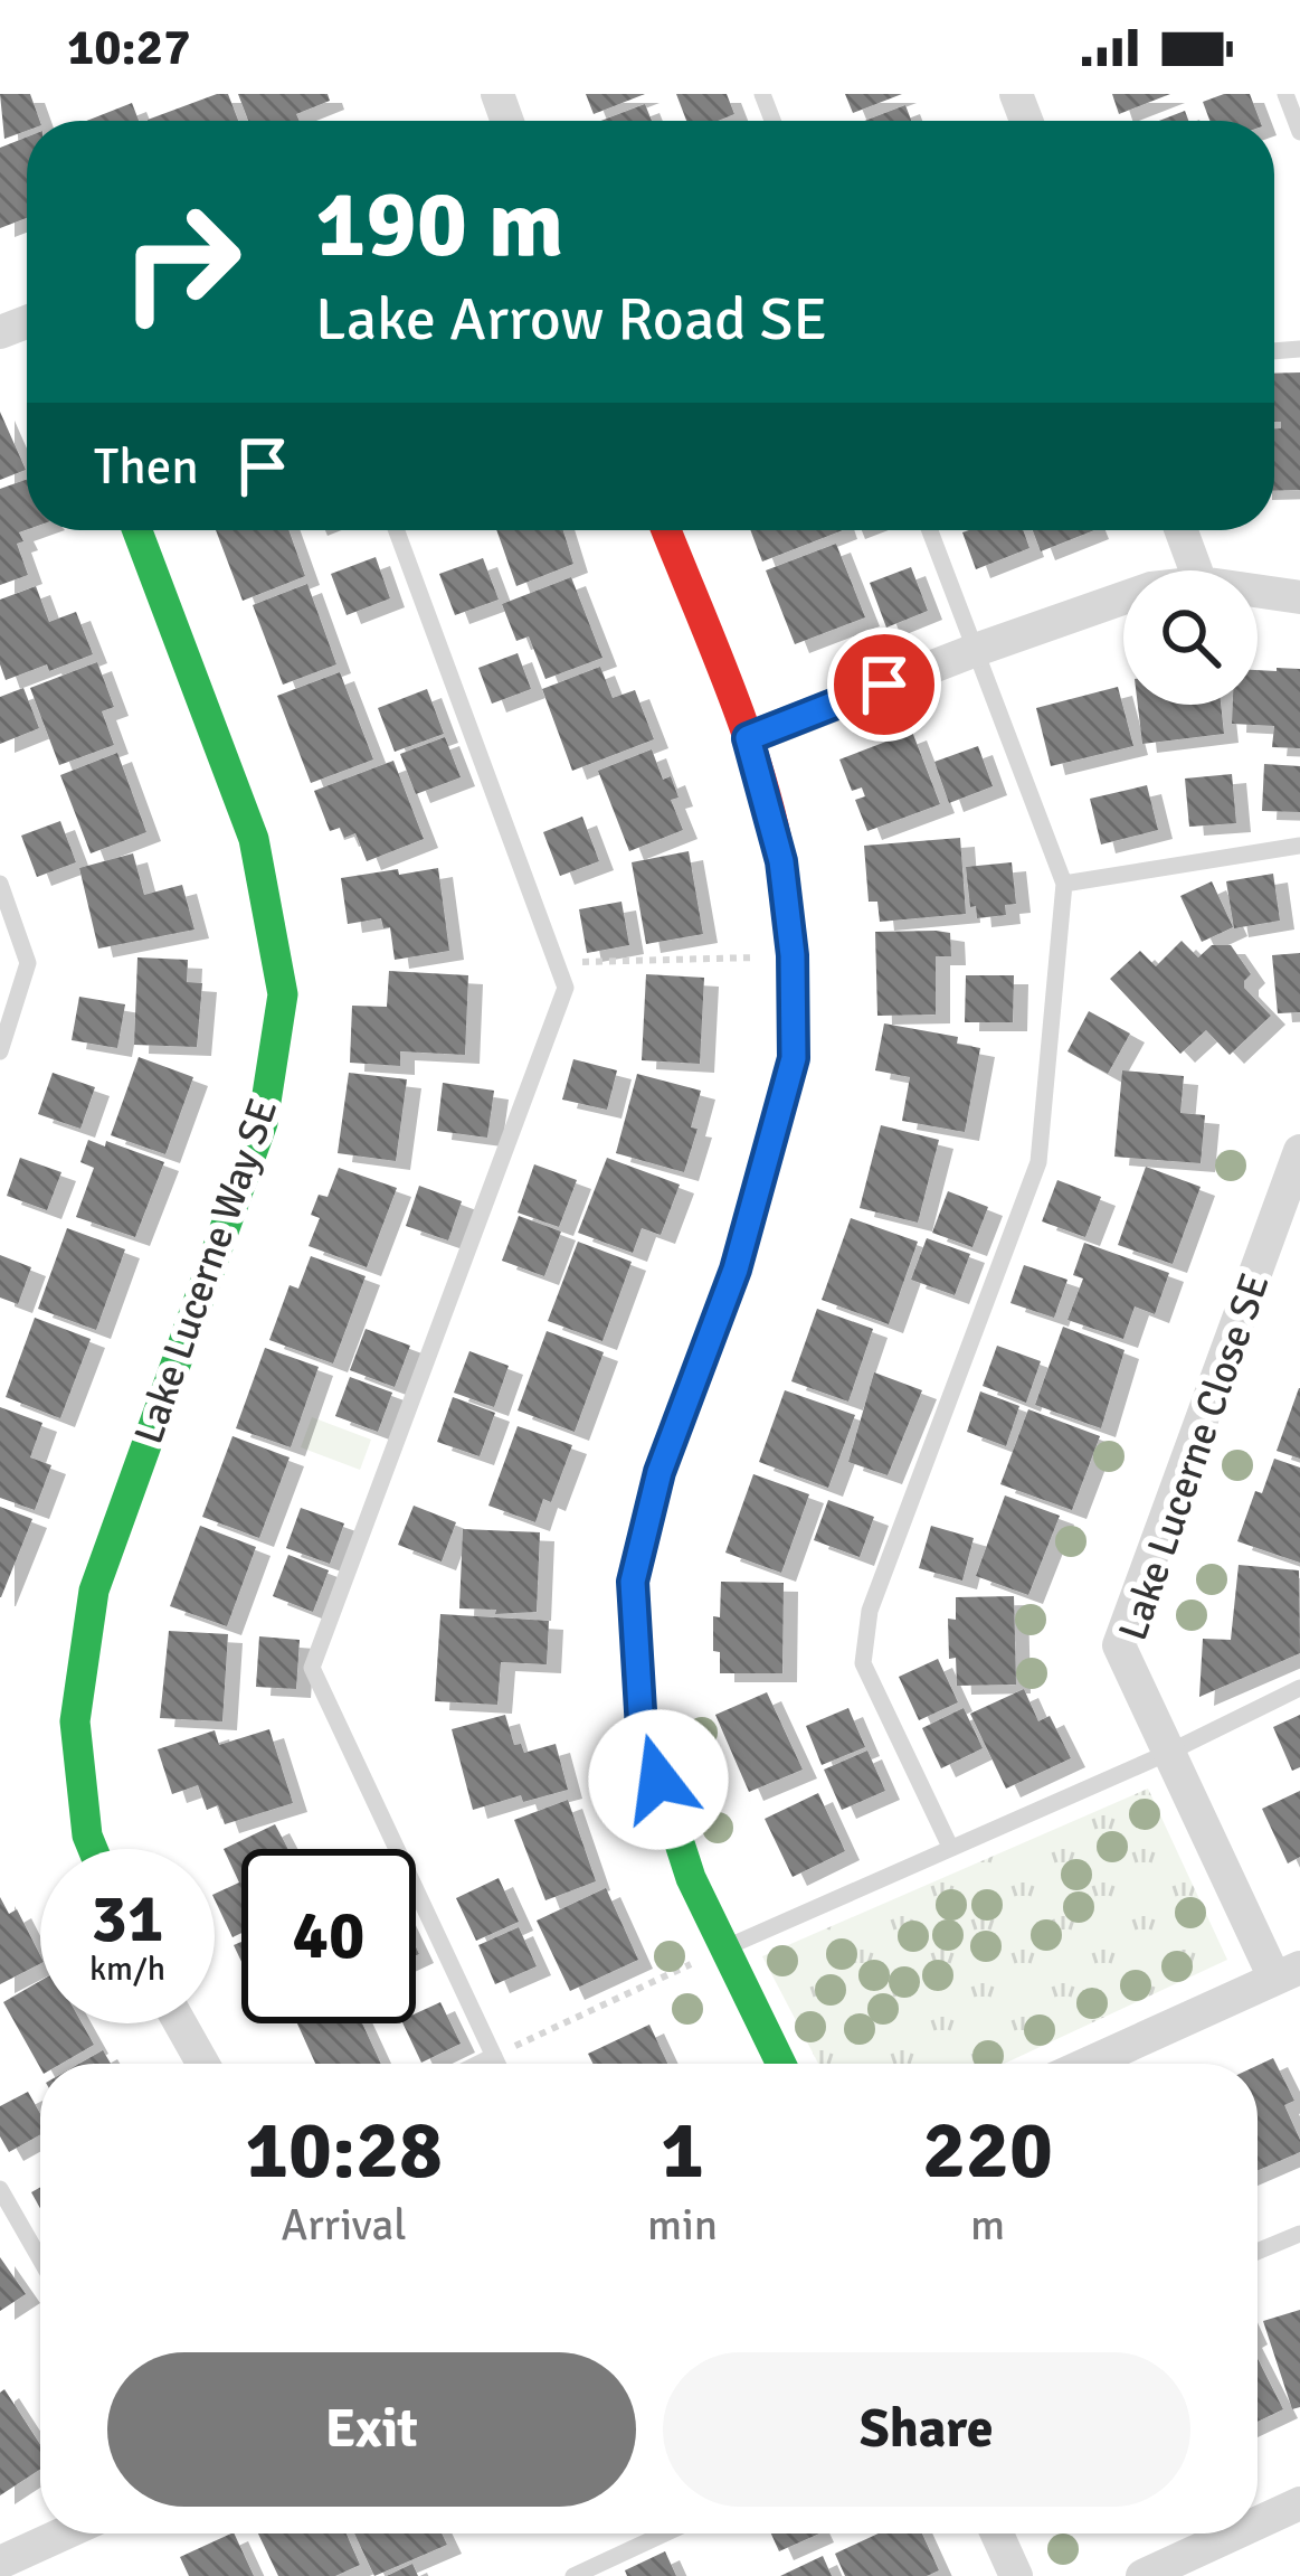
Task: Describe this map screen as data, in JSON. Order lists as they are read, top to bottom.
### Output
{
  "streets": {
    "street": ["Lake Lucerne Way SE", "Lake Lucerne Close SE"]
  },
  "page": {
    "status": "10:27",
    "turn": ["190 m", "Lake Arrow Road SE"],
    "then": "Then",
    "speed": "31 km/h",
    "limit": "40",
    "eta": [
      "10:28",
      "Arrival",
      "1",
      "min",
      "220",
      "m"
    ],
    "buttons": ["Exit", "Share"]
  }
}
